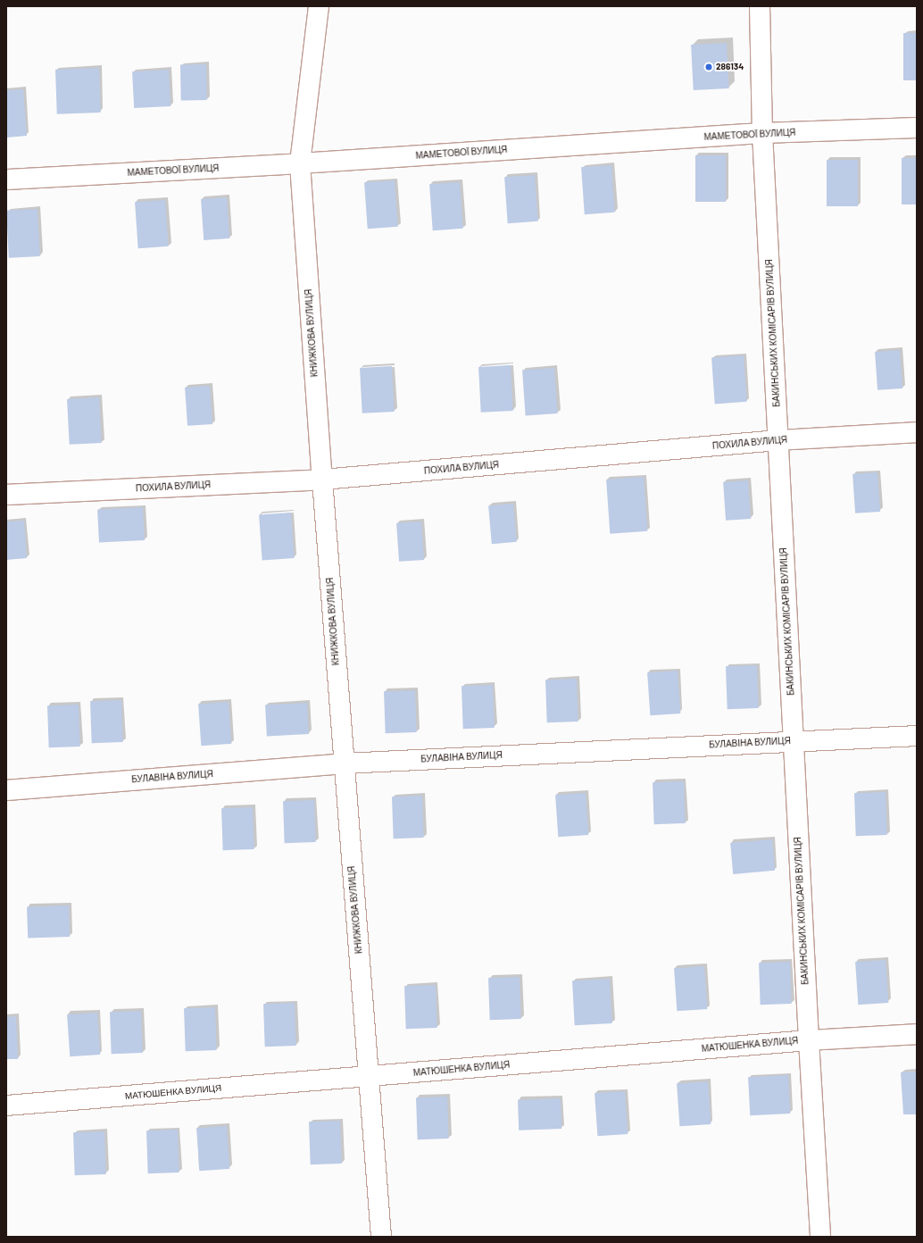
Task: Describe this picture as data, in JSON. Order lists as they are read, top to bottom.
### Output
{
  "streets": {
    "street": [
      "МАМЕТОВОЇ ВУЛИЦЯ",
      "КНИЖКОВА ВУЛИЦЯ",
      "БАКИНСЬКИХ КОМІСАРІВ ВУЛИЦЯ",
      "ПОХИЛА ВУЛИЦЯ",
      "БУЛАВІНА ВУЛИЦЯ",
      "МАТЮШЕНКА ВУЛИЦЯ"
    ]
  },
  "crossings": [
    ["МАМЕТОВОЇ ВУЛИЦЯ", "КНИЖКОВА ВУЛИЦЯ"],
    ["МАМЕТОВОЇ ВУЛИЦЯ", "БАКИНСЬКИХ КОМІСАРІВ ВУЛИЦЯ"],
    ["КНИЖКОВА ВУЛИЦЯ", "ПОХИЛА ВУЛИЦЯ"],
    ["КНИЖКОВА ВУЛИЦЯ", "БУЛАВІНА ВУЛИЦЯ"],
    ["КНИЖКОВА ВУЛИЦЯ", "МАТЮШЕНКА ВУЛИЦЯ"],
    ["БАКИНСЬКИХ КОМІСАРІВ ВУЛИЦЯ", "ПОХИЛА ВУЛИЦЯ"],
    ["БАКИНСЬКИХ КОМІСАРІВ ВУЛИЦЯ", "БУЛАВІНА ВУЛИЦЯ"],
    ["БАКИНСЬКИХ КОМІСАРІВ ВУЛИЦЯ", "МАТЮШЕНКА ВУЛИЦЯ"]
  ],
  "places": ["286134"]
}
